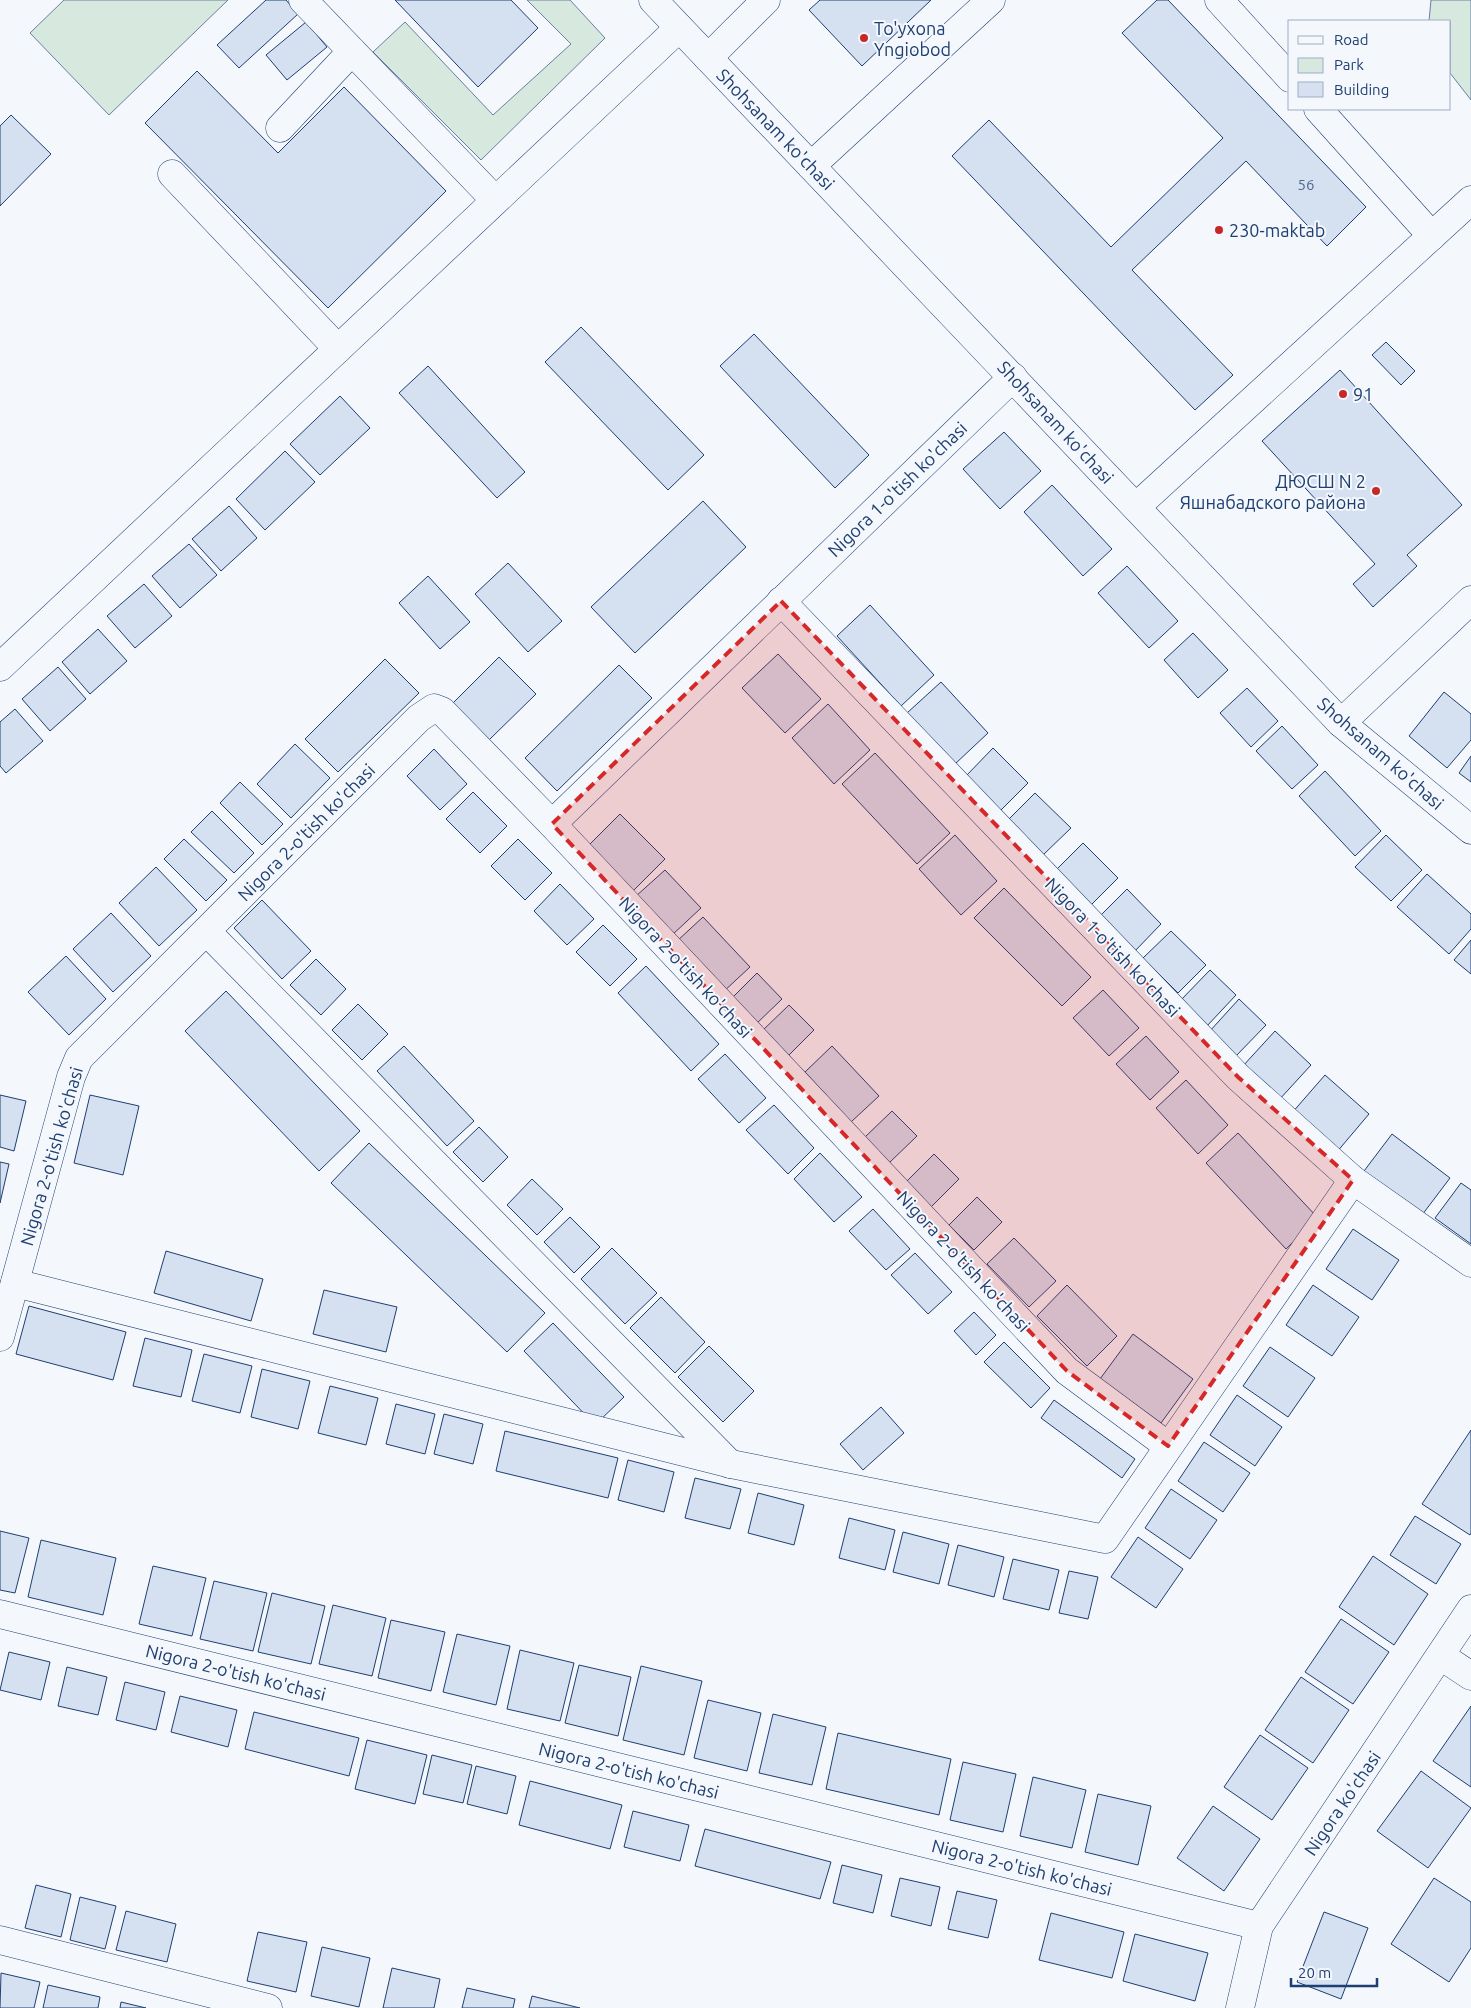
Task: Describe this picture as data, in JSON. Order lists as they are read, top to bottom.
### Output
{
  "streets": {
    "street": [
      "Shohsanam ko'chasi",
      "Nigora 1-o'tish ko'chasi",
      "Nigora 2-o'tish ko'chasi",
      "Nigora ko'chasi"
    ]
  },
  "crossings": [
    ["Shohsanam ko'chasi", "Nigora 1-o'tish ko'chasi"],
    ["Nigora 1-o'tish ko'chasi", "Nigora 2-o'tish ko'chasi"],
    ["Nigora 2-o'tish ko'chasi", "Nigora ko'chasi"]
  ],
  "places": [
    "To'yxona Yngiobod",
    "230-maktab",
    "91",
    "ДЮСШ N 2 Яшнабадского района"
  ],
  "house_numbers": ["56"],
  "legend": ["Road", "Park", "Building"],
  "scale_bar": "20 m"
}
